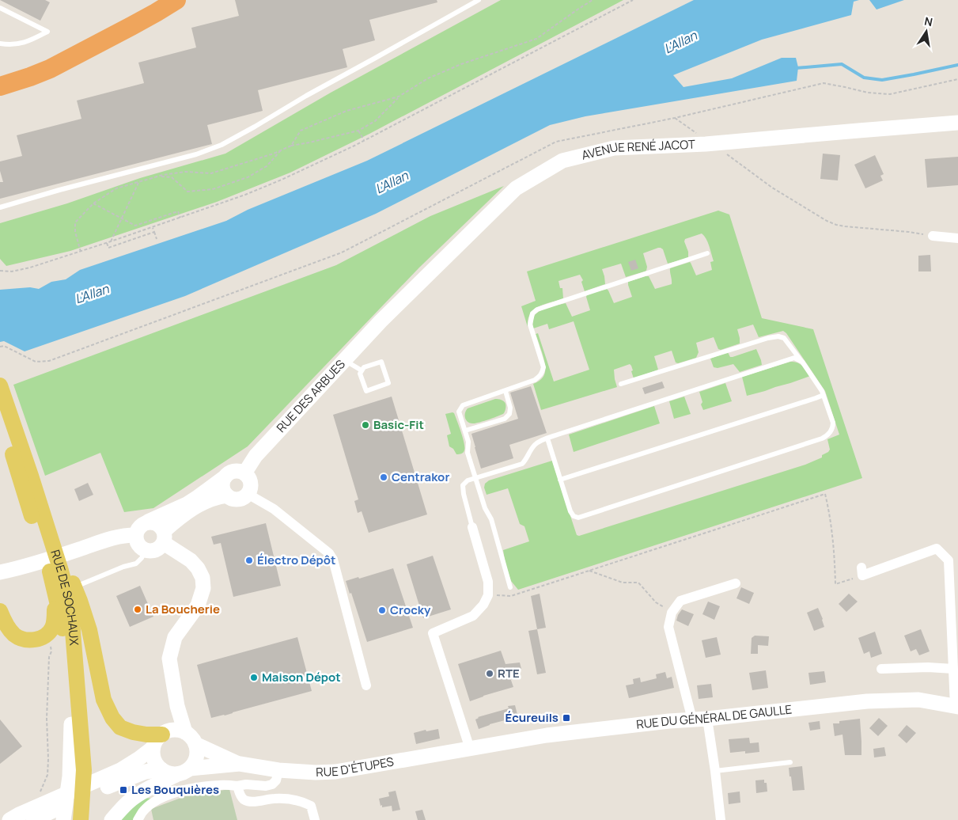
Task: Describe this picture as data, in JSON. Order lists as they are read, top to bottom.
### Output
{
  "streets": {
    "main road": [
      "AVENUE RENÉ JACOT",
      "RUE DES ARBUES",
      "RUE DE SOCHAUX",
      "RUE DU GÉNÉRAL DE GAULLE",
      "RUE D'ÉTUPES"
    ]
  },
  "crossings": [
    ["AVENUE RENÉ JACOT", "RUE DES ARBUES"],
    ["RUE DU GÉNÉRAL DE GAULLE", "RUE D'ÉTUPES"]
  ],
  "water": ["L'Allan"],
  "places": {
    "other": [
      "Basic-Fit",
      "Centrakor",
      "Électro Dépôt",
      "La Boucherie",
      "Crocky",
      "RTE",
      "Maison Dépot"
    ],
    "transit": ["Écureuils", "Les Bouquières"]
  },
  "north": "top"
}
